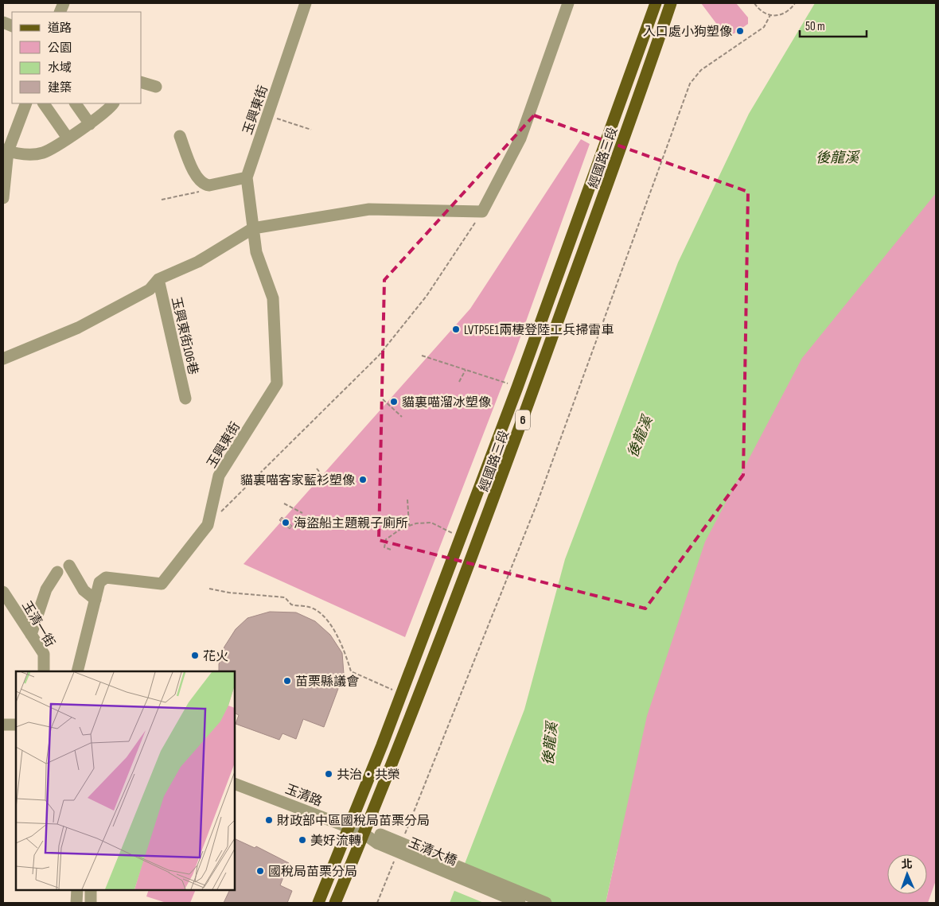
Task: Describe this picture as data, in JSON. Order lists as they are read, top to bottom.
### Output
{
  "streets": {
    "main road": ["經國路三段", "6"],
    "street": [
      "玉興東街",
      "玉興東街106巷",
      "玉清一街",
      "玉清路",
      "玉清大橋"
    ]
  },
  "crossings": [
    ["經國路三段", "6"],
    ["經國路三段", "玉清路"],
    ["經國路三段", "玉清大橋"],
    ["6", "玉清路"],
    ["6", "玉清大橋"],
    ["玉清路", "玉清大橋"]
  ],
  "water": ["後龍溪"],
  "places": [
    "入口處小狗塑像",
    "LVTP5E1兩棲登陸工兵掃雷車",
    "貓裏喵溜冰塑像",
    "貓裏喵客家藍衫塑像",
    "海盜船主題親子廁所",
    "花火",
    "苗栗縣議會",
    "共治‧共榮",
    "財政部中區國稅局苗栗分局",
    "美好流轉",
    "國稅局苗栗分局"
  ],
  "legend": [
    "道路",
    "公園",
    "水域",
    "建築"
  ],
  "scale_bar": "50 m",
  "north": "top"
}
